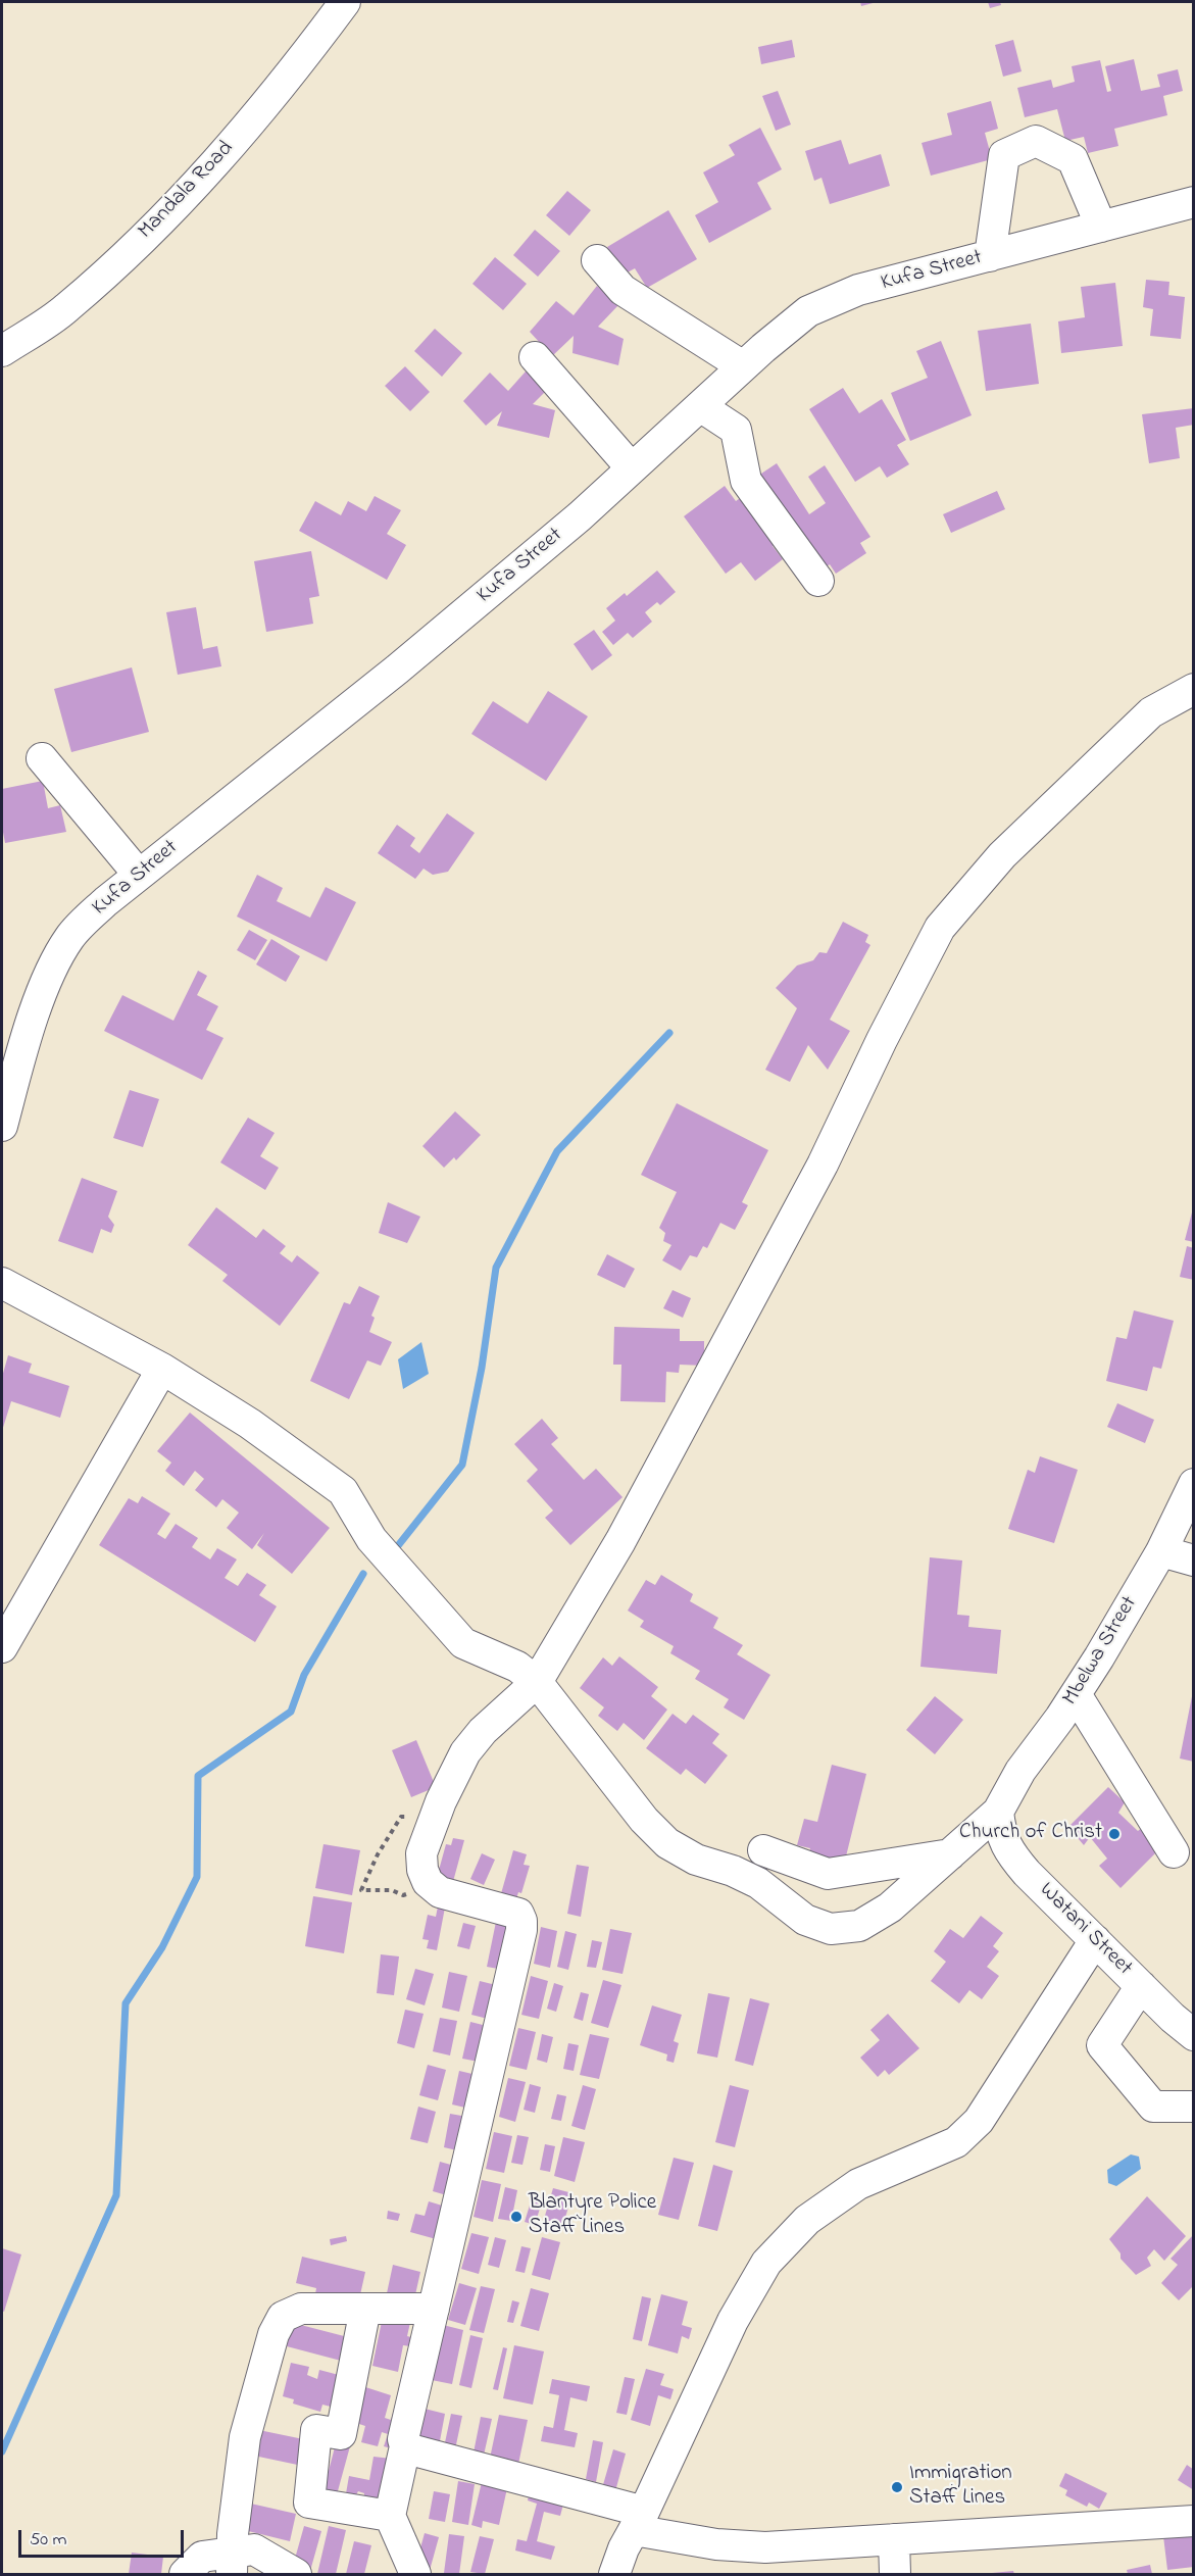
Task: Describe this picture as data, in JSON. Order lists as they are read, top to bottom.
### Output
{
  "streets": {
    "street": [
      "Mandala Road",
      "Kufa Street",
      "Mbelwa Street",
      "Watani Street"
    ]
  },
  "crossings": [
    ["Mbelwa Street", "Watani Street"]
  ],
  "places": ["Church of Christ", "Blantyre Police Staff Lines", "Immigration Staff Lines"],
  "scale_bar": "50 m"
}
